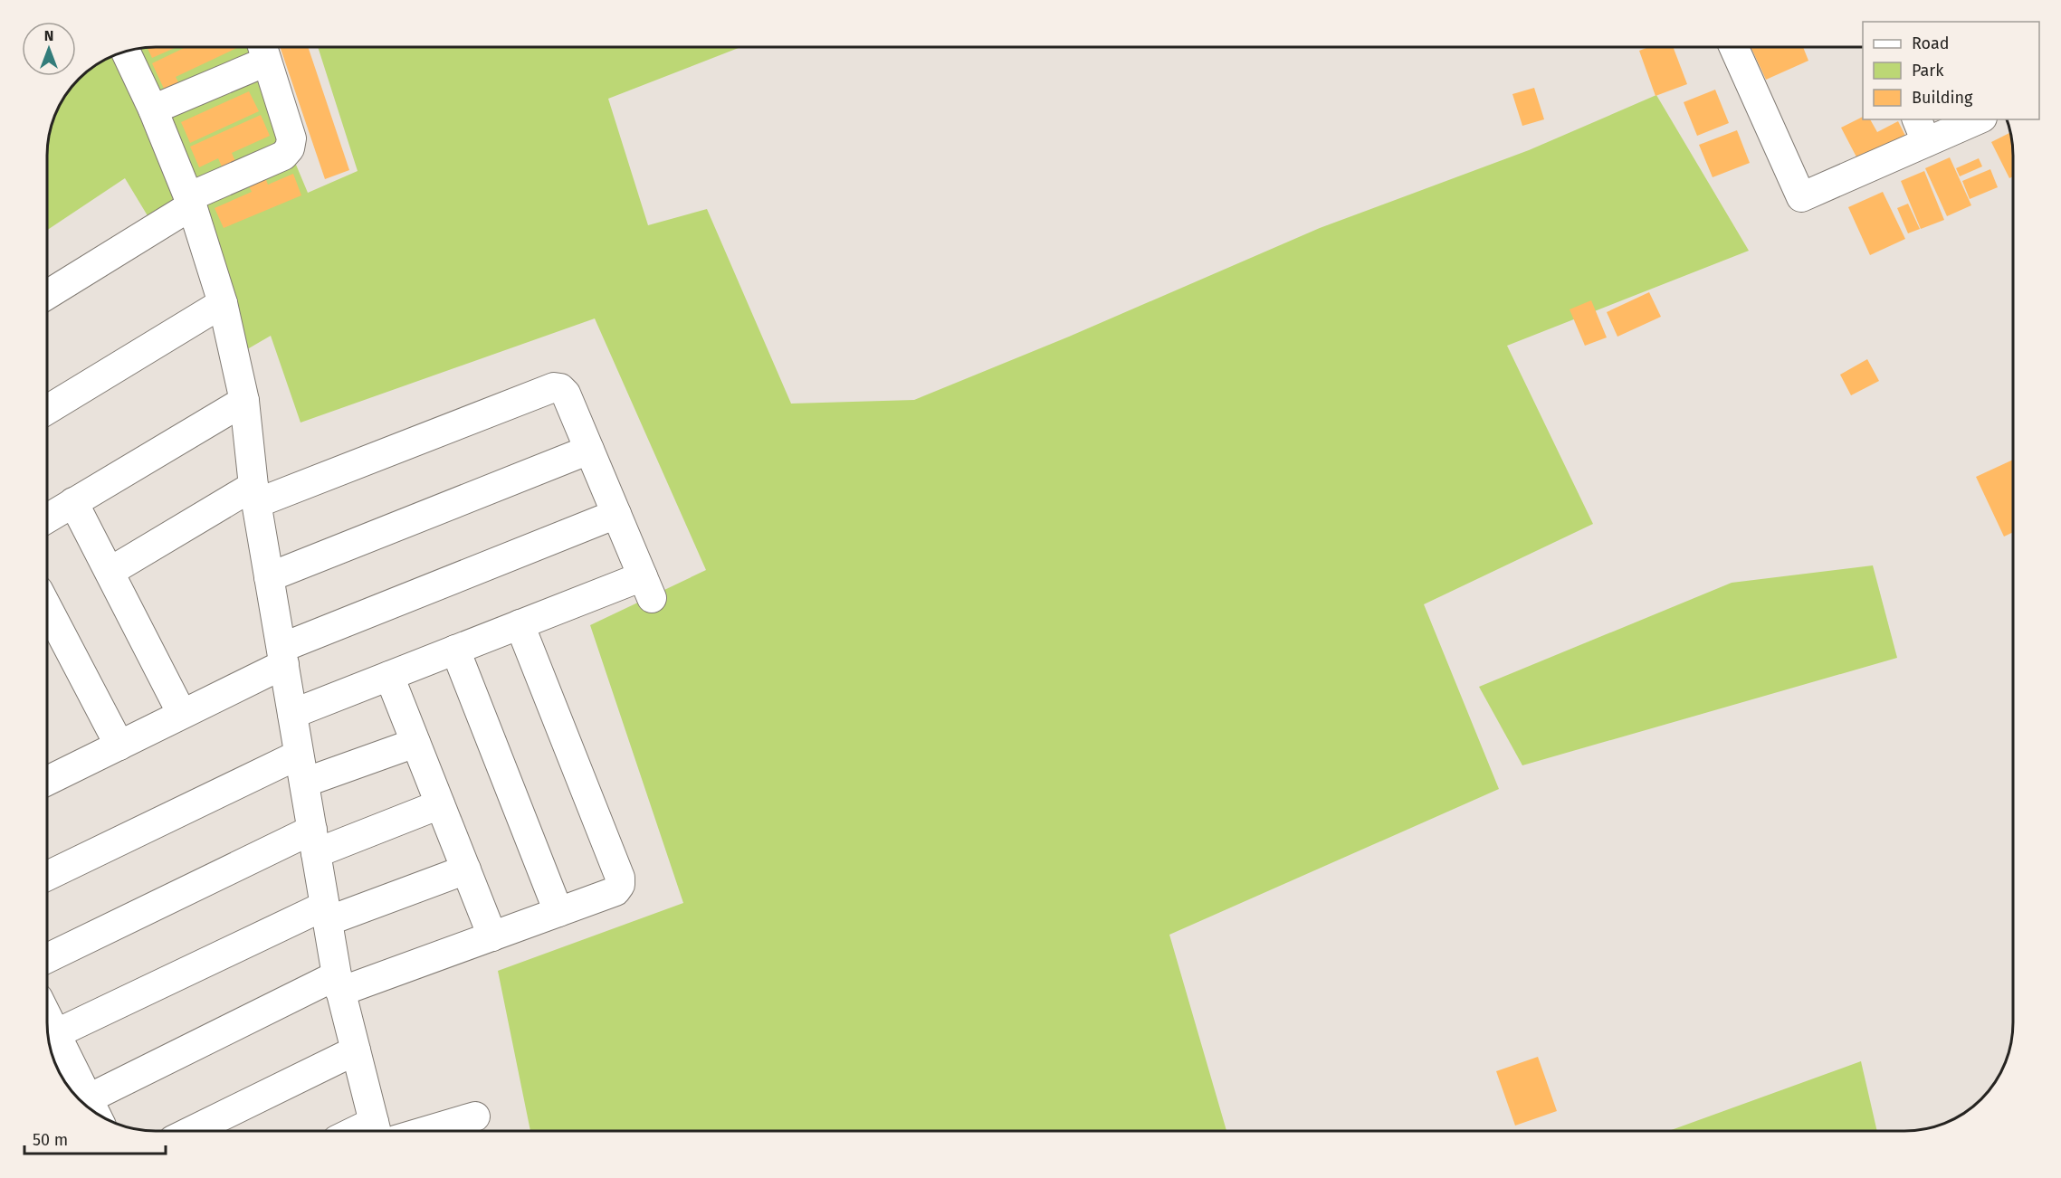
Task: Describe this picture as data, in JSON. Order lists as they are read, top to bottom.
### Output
{
  "legend": ["Road", "Park", "Building"],
  "scale_bar": "50 m",
  "north": "top"
}
